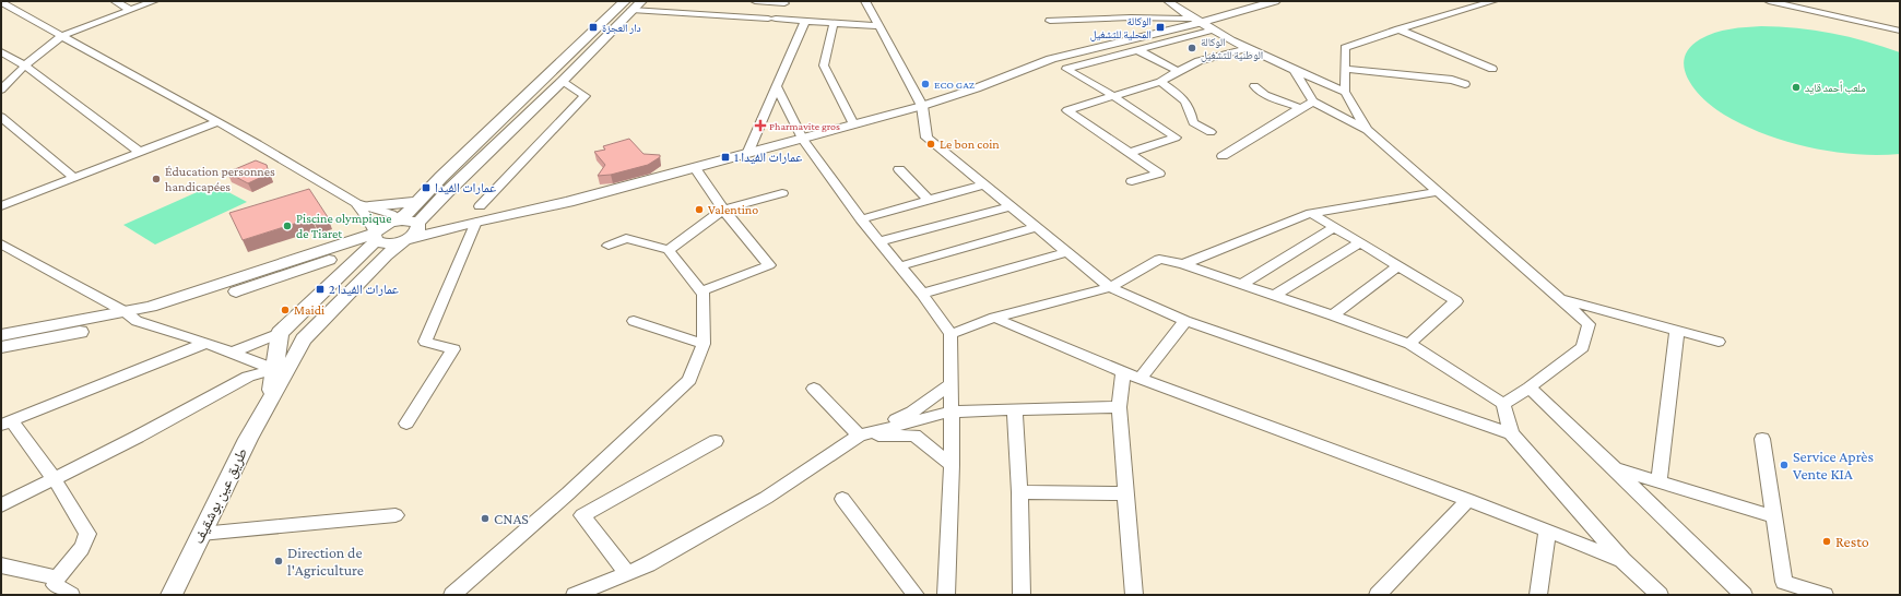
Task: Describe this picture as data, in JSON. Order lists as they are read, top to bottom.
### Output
{
  "streets": {
    "main road": ["طريق عين بوشقيف"]
  },
  "places": {
    "transit": [
      "دار العجزة",
      "الوكالة المحلية للتشغيل",
      "عمارات الفيدا 1",
      "عمارات الفيدا",
      "عمارات الفيدا 2"
    ],
    "other": [
      "الوكالة الوطنية للتشغيل",
      "ECO GAZ",
      "ملعب أحمد قايد",
      "Le bon coin",
      "Éducation personnes handicapées",
      "Valentino",
      "Piscine olympique de Tiaret",
      "Maidi",
      "Service Après Vente KIA",
      "CNAS",
      "Resto",
      "Direction de l'Agriculture"
    ],
    "health": ["Pharmavite gros"]
  }
}
